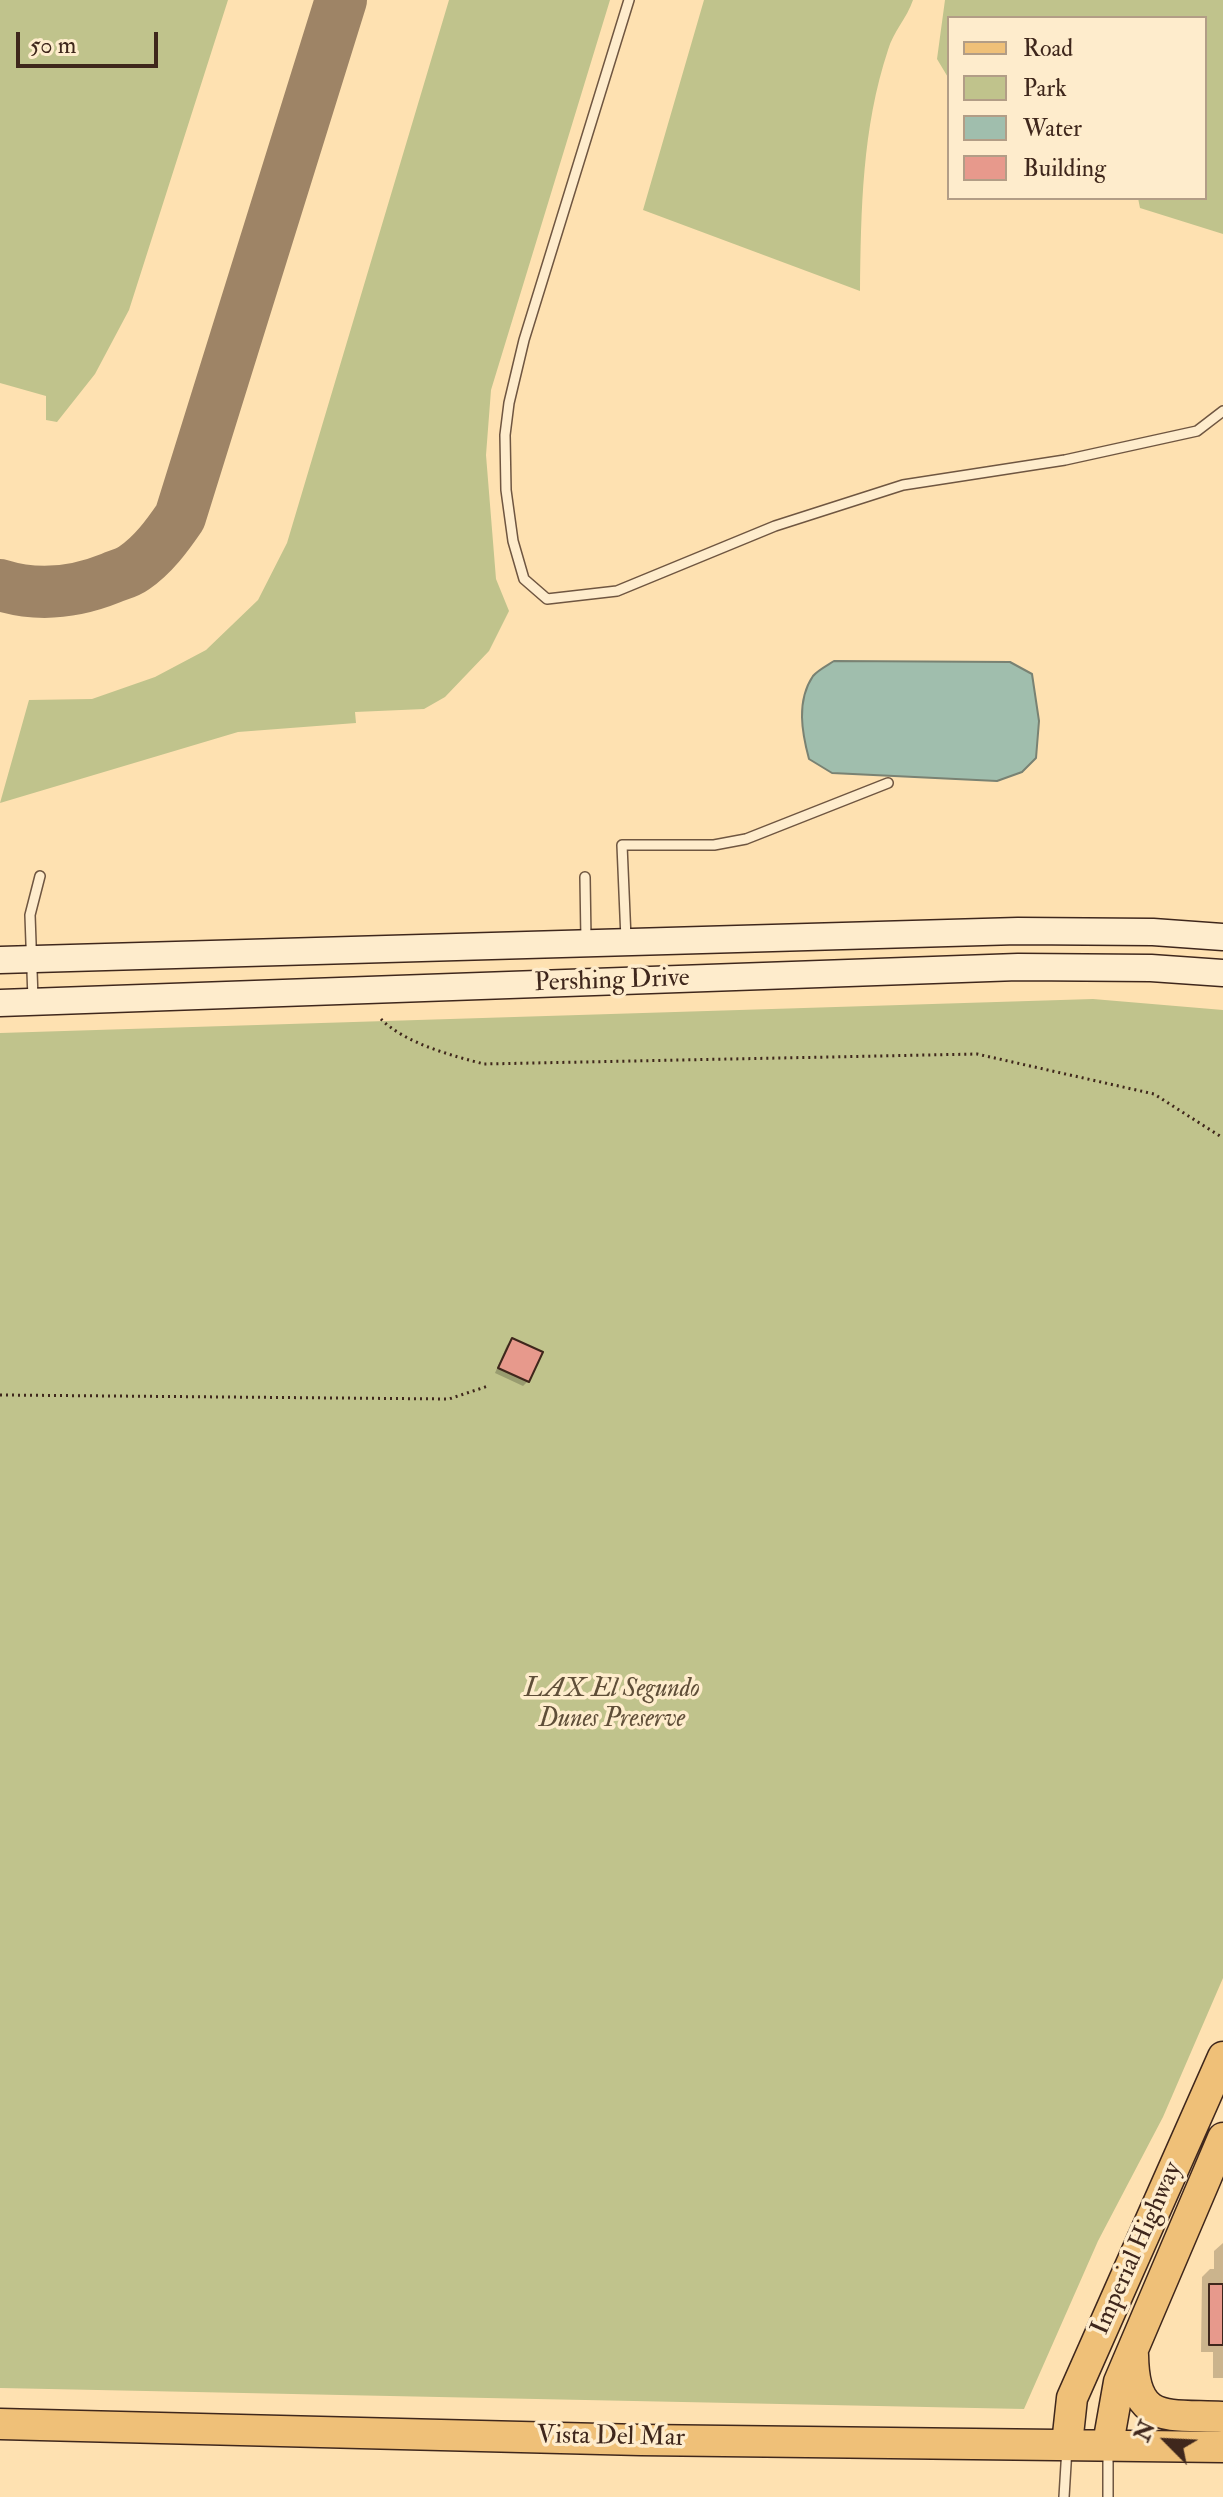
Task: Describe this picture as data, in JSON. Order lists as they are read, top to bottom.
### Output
{
  "streets": {
    "main road": ["Pershing Drive", "Imperial Highway", "Vista Del Mar"]
  },
  "crossings": [
    ["Imperial Highway", "Vista Del Mar"]
  ],
  "parks": ["LAX El Segundo Dunes Preserve"],
  "legend": [
    "Road",
    "Park",
    "Water",
    "Building"
  ],
  "scale_bar": "50 m",
  "north": "top left"
}
